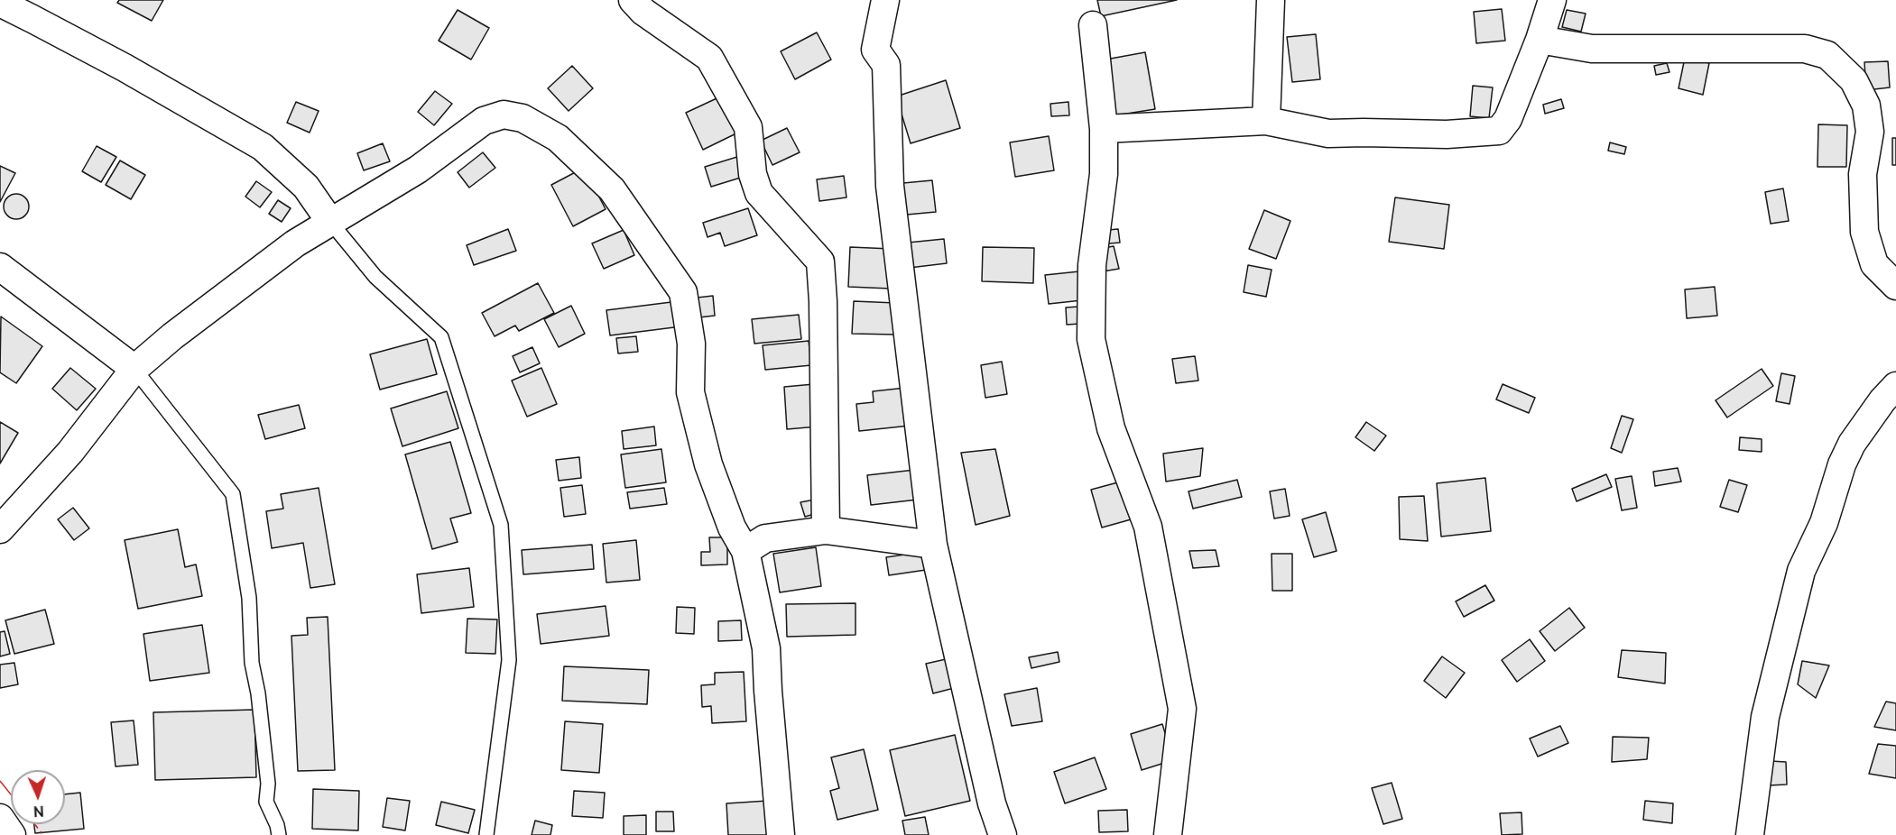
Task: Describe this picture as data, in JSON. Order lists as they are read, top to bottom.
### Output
{
  "north": "bottom"
}
